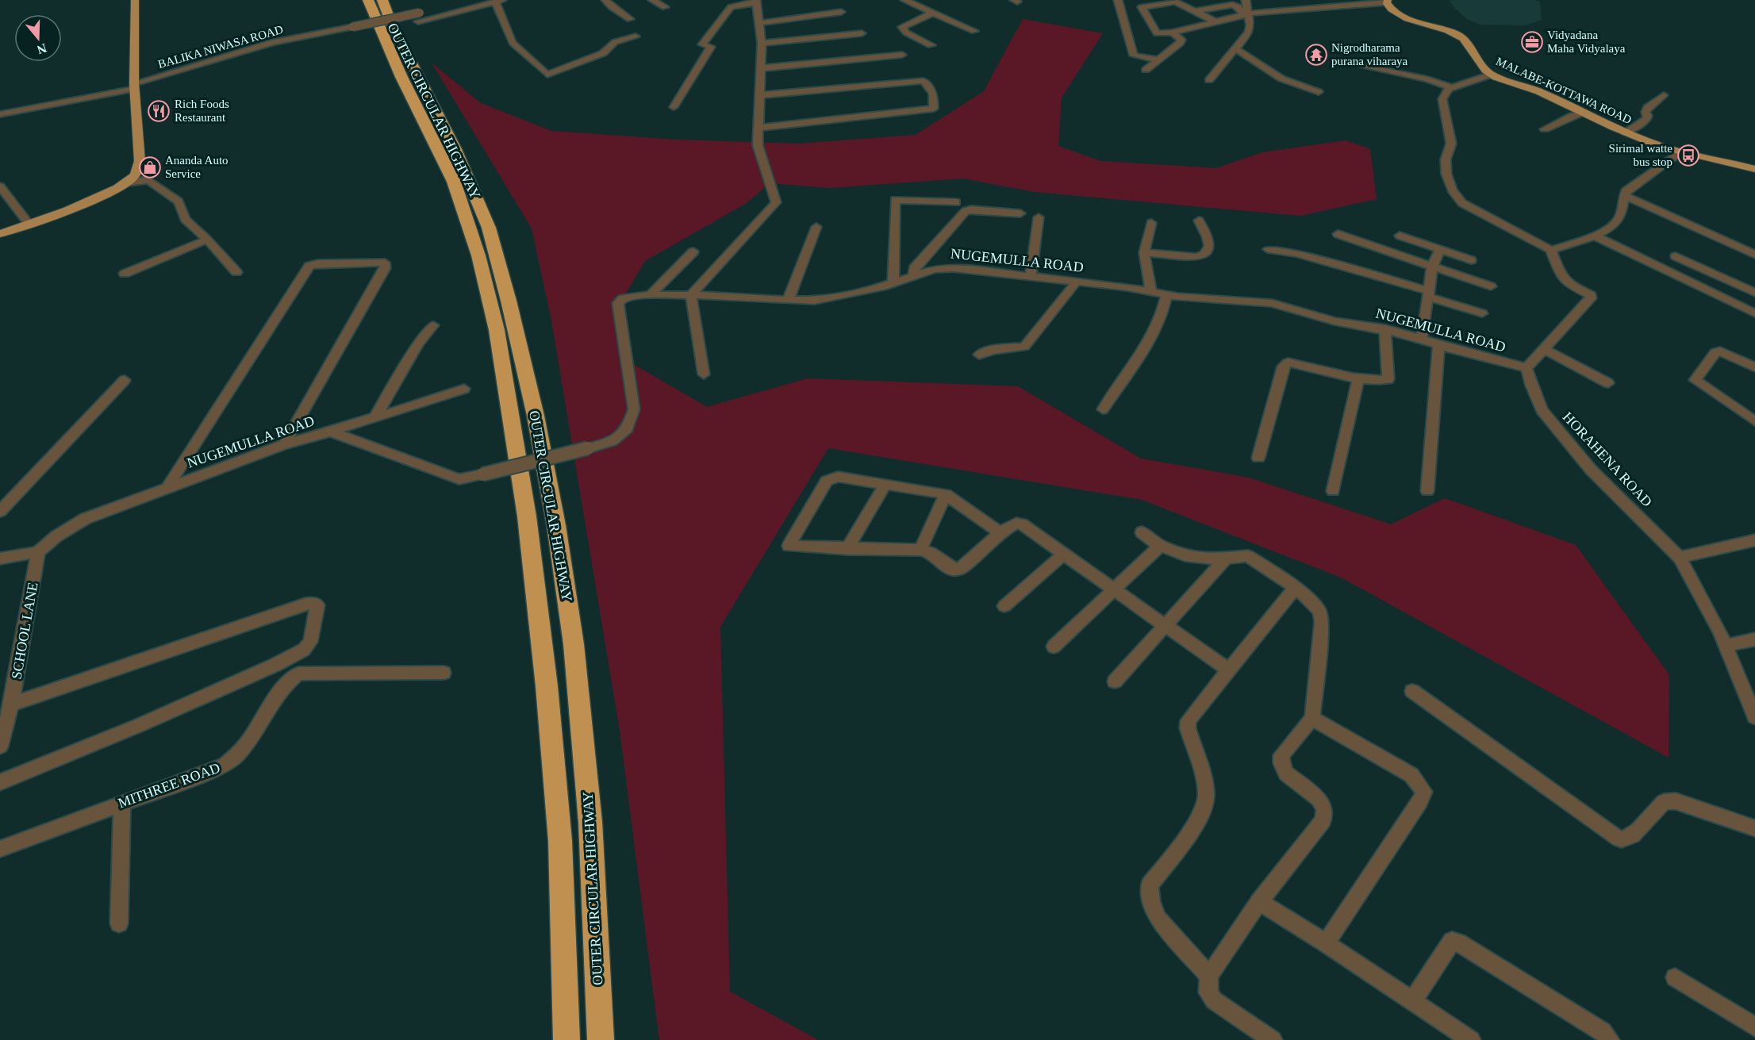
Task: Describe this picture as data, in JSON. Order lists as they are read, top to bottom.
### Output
{
  "streets": {
    "highway": ["OUTER CIRCULAR HIGHWAY"],
    "main road": ["MALABE-KOTTAWA ROAD"],
    "street": [
      "BALIKA NIWASA ROAD",
      "NUGEMULLA ROAD",
      "HORAHENA ROAD",
      "SCHOOL LANE",
      "MITHREE ROAD"
    ]
  },
  "crossings": [
    ["NUGEMULLA ROAD", "HORAHENA ROAD"],
    ["NUGEMULLA ROAD", "SCHOOL LANE"]
  ],
  "places": {
    "office": ["Vidyadana Maha Vidyalaya"],
    "temple": ["Nigrodharama purana viharaya"],
    "restaurant": ["Rich Foods Restaurant"],
    "bus stop": ["Sirimal watte bus stop"],
    "shop": ["Ananda Auto Service"]
  },
  "north": "bottom"
}
